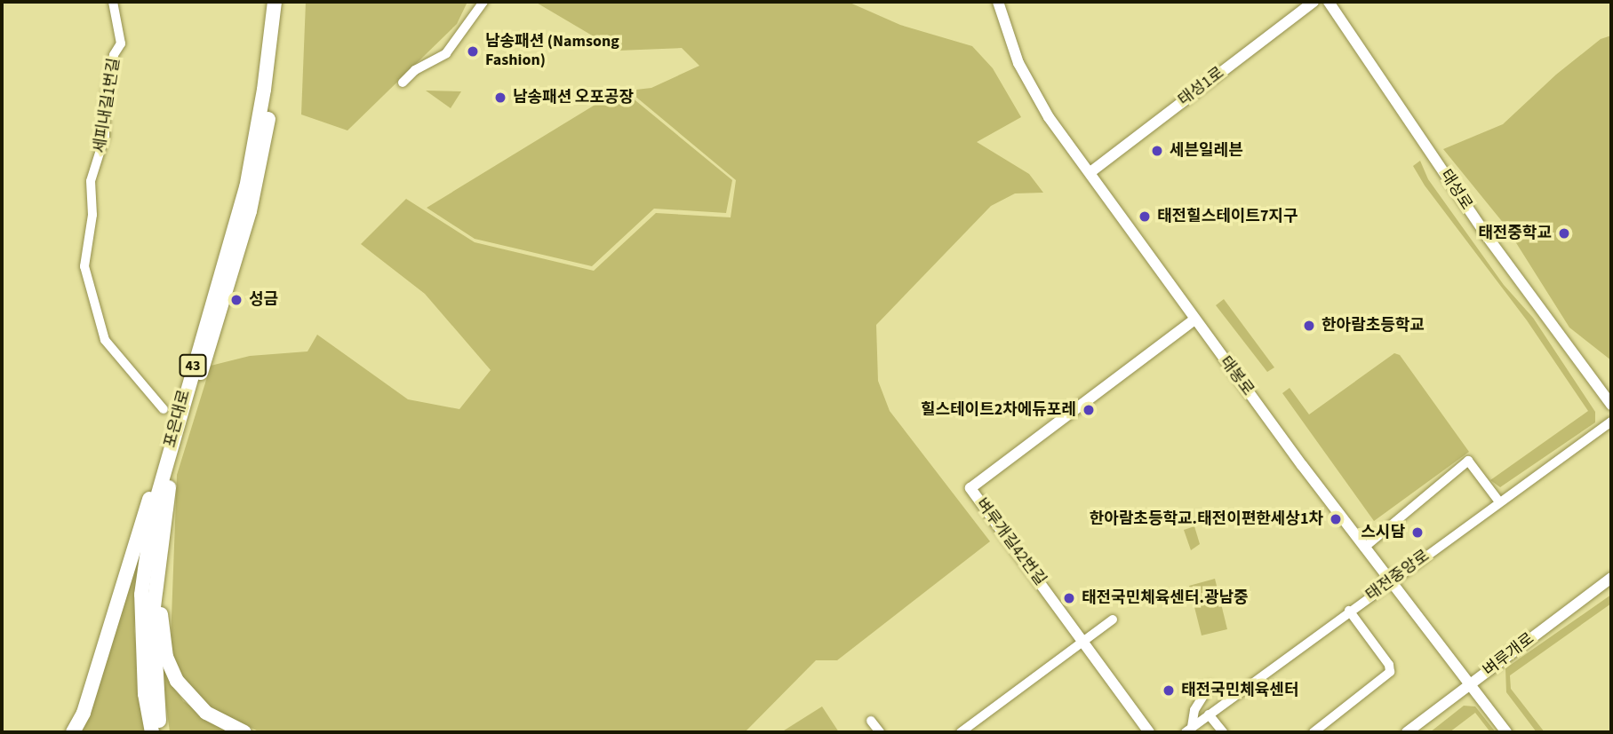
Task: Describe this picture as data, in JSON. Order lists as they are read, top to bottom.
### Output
{
  "streets": {
    "highway": ["43", "포은대로"],
    "street": [
      "태성1로",
      "세피내길1번길",
      "태성로",
      "태봉로",
      "벼루개길42번길",
      "태전중앙로",
      "벼루개로"
    ]
  },
  "crossings": [
    ["태성1로", "태봉로"],
    ["태봉로", "벼루개길42번길"],
    ["태봉로", "태전중앙로"],
    ["태봉로", "벼루개로"]
  ],
  "places": [
    "남송패션 (Namsong Fashion)",
    "남송패션 오포공장",
    "세븐일레븐",
    "태전힐스테이트7지구",
    "태전중학교",
    "성금",
    "한아람초등학교",
    "힐스테이트2차에듀포레",
    "한아람초등학교.태전이편한세상1차",
    "스시담",
    "태전국민체육센터.광남중",
    "태전국민체육센터"
  ]
}
